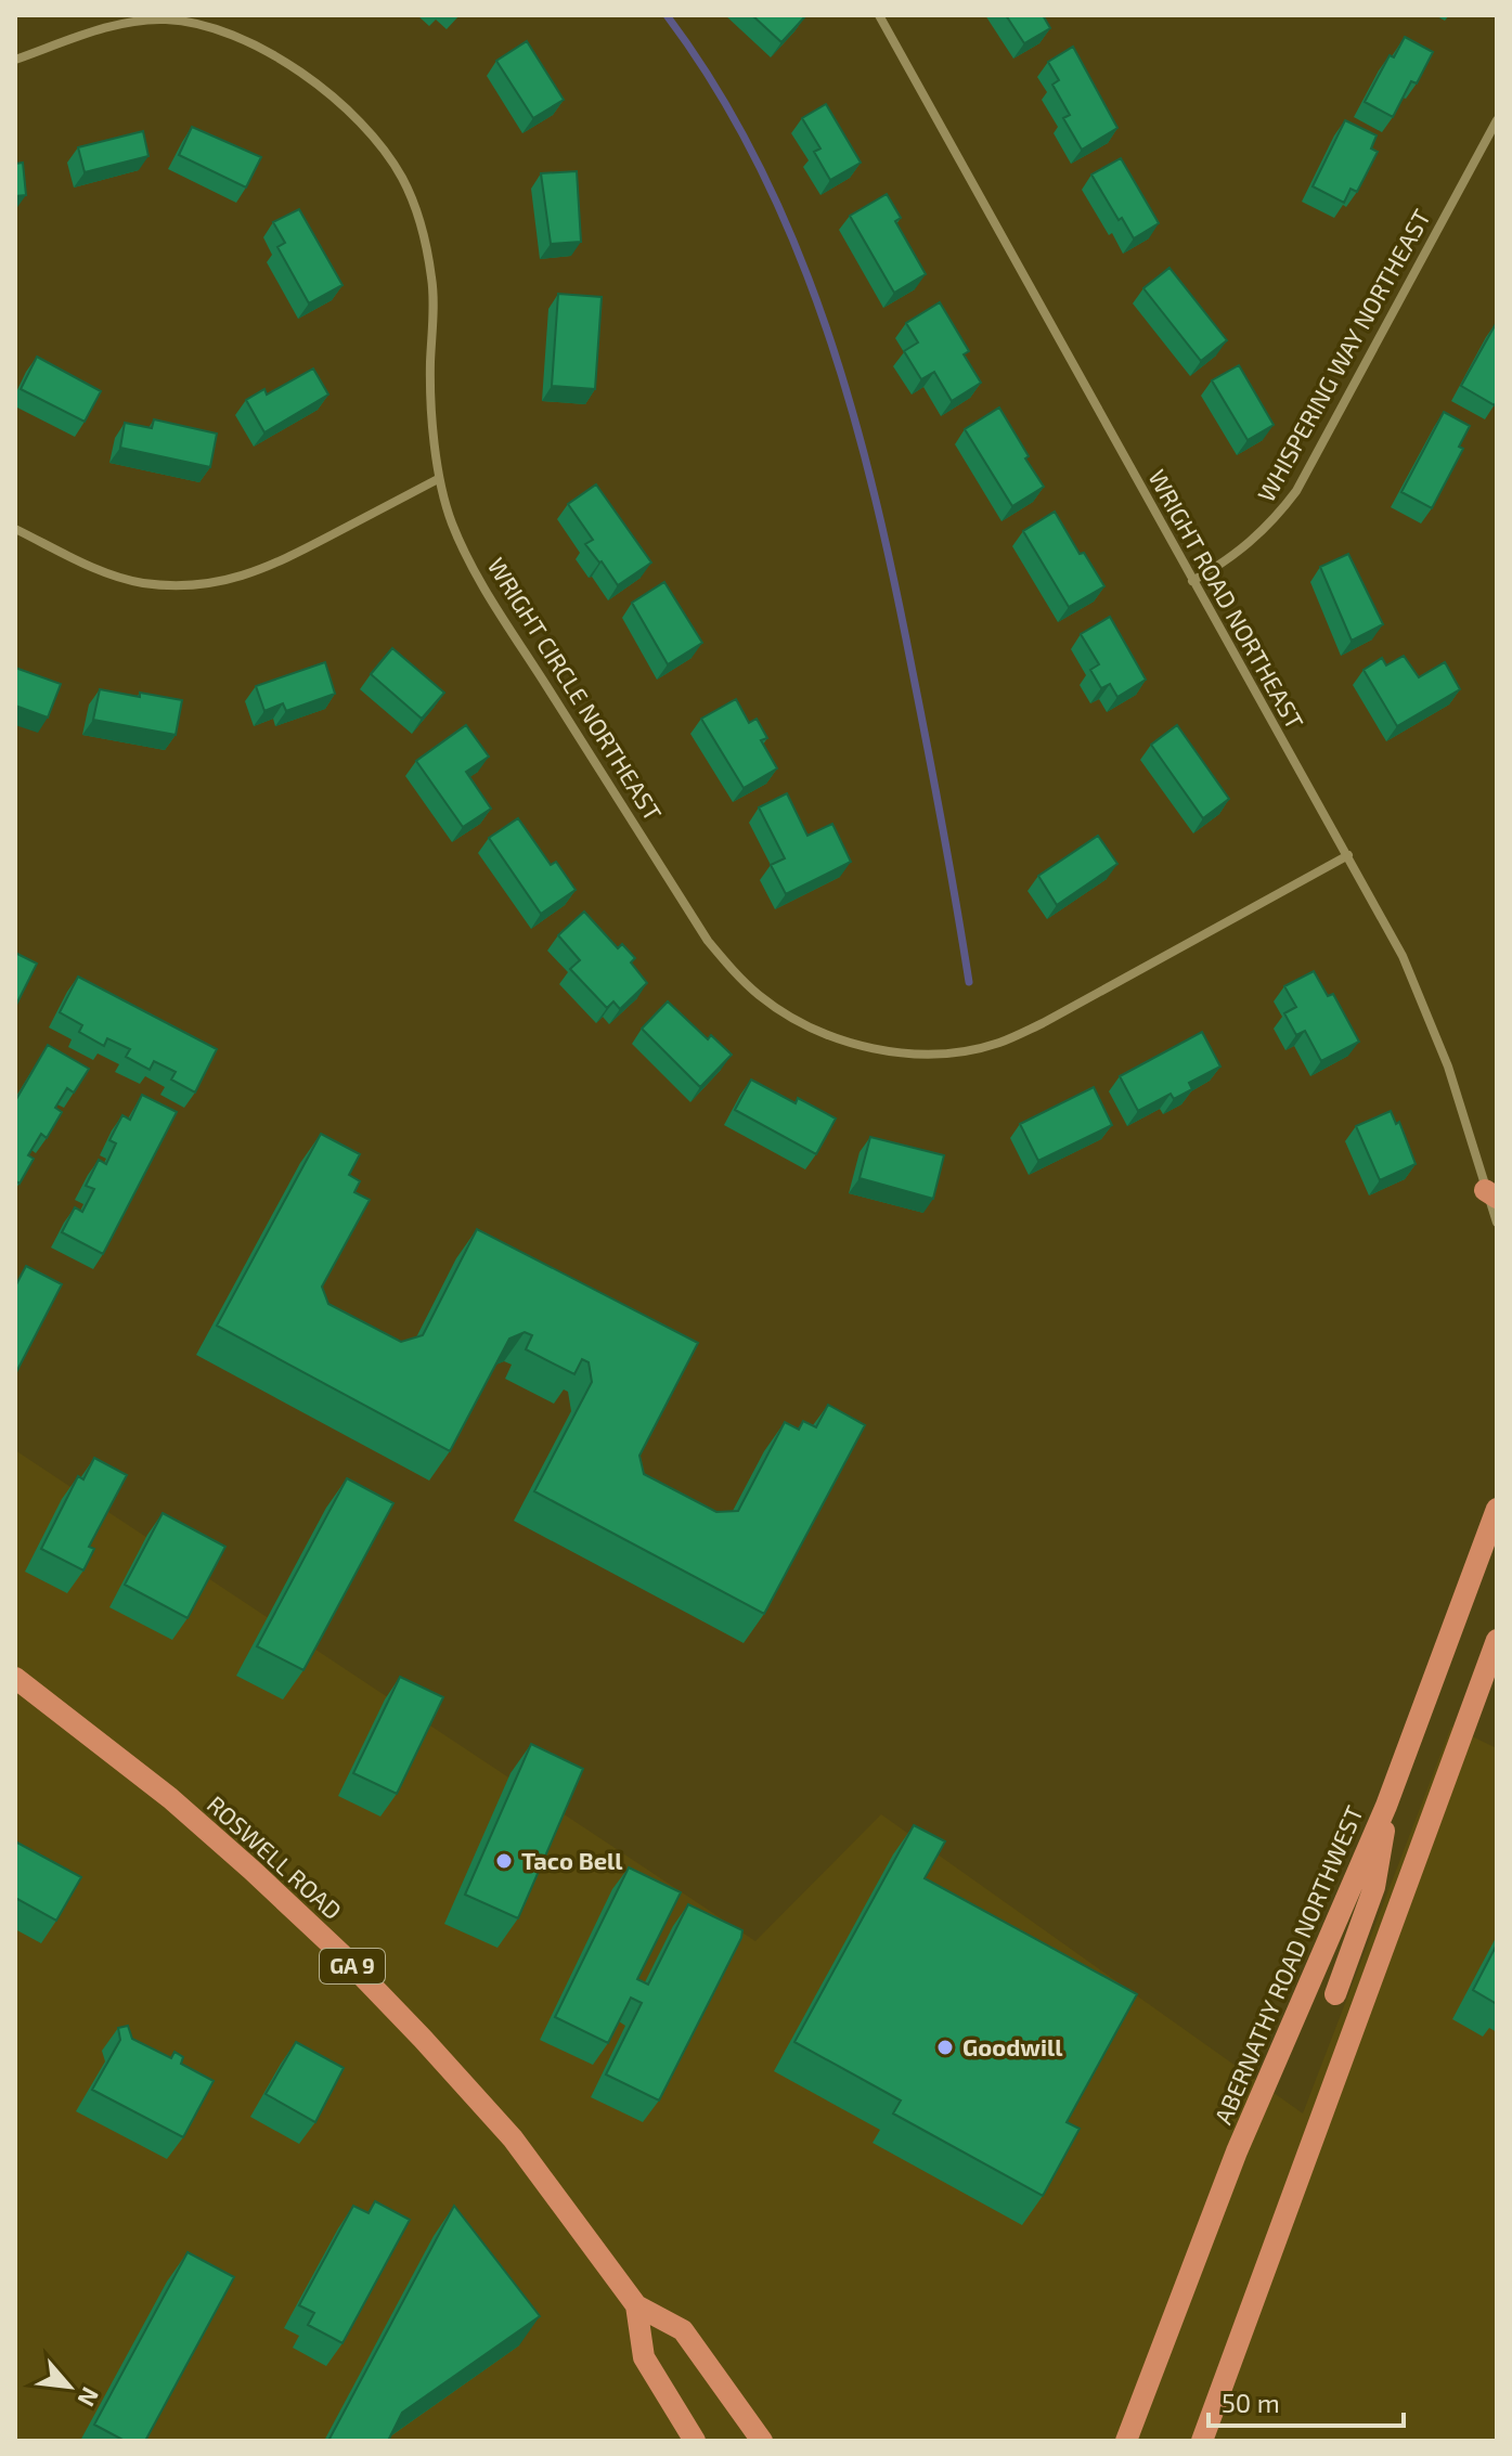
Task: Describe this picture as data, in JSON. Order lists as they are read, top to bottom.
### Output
{
  "streets": {
    "main road": ["ROSWELL ROAD", "ABERNATHY ROAD NORTHWEST", "GA 9"],
    "street": ["WHISPERING WAY NORTHEAST", "WRIGHT ROAD NORTHEAST", "WRIGHT CIRCLE NORTHEAST"]
  },
  "crossings": [
    ["WHISPERING WAY NORTHEAST", "WRIGHT ROAD NORTHEAST"],
    ["WRIGHT ROAD NORTHEAST", "WRIGHT CIRCLE NORTHEAST"]
  ],
  "places": ["Taco Bell", "Goodwill"],
  "scale_bar": "50 m",
  "north": "bottom right"
}
